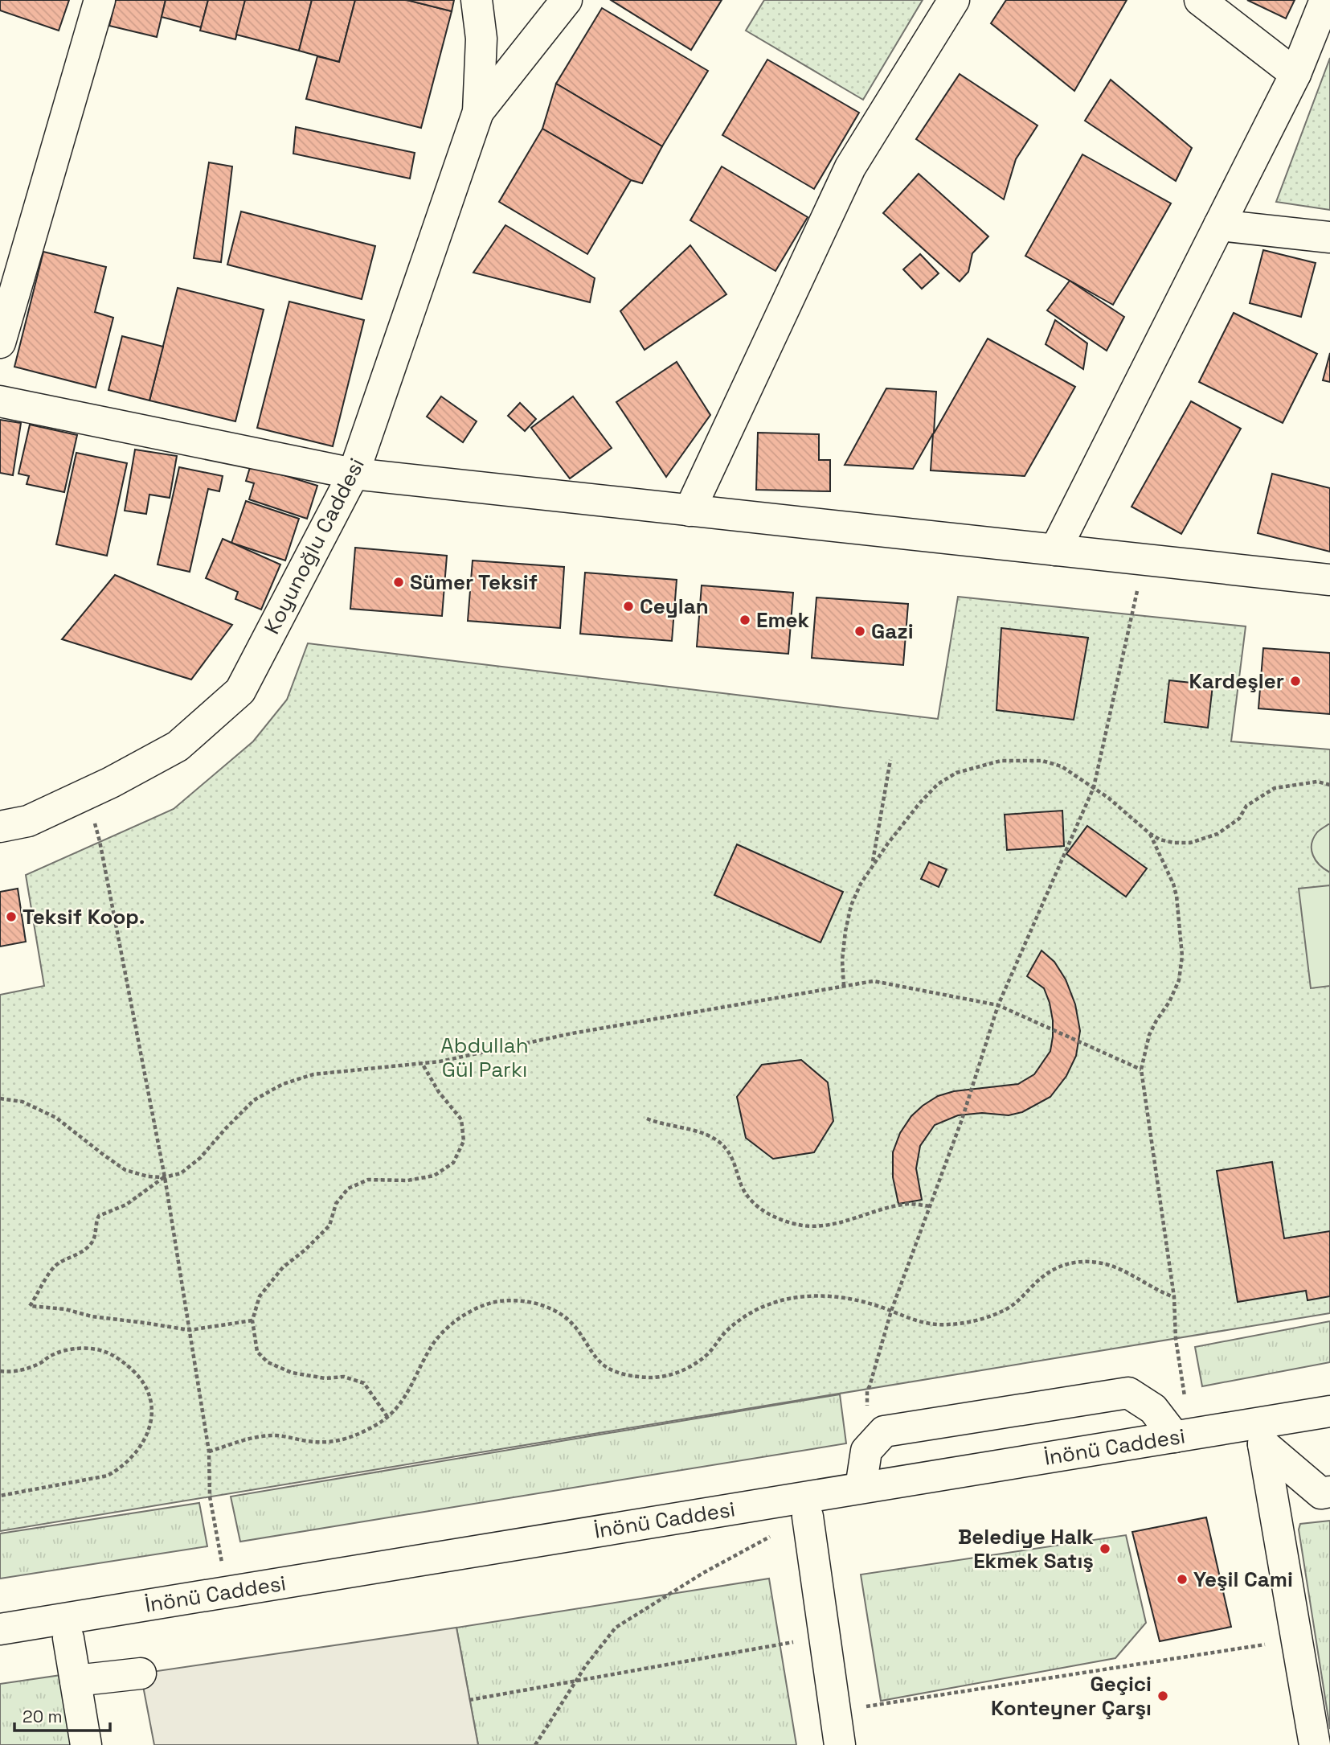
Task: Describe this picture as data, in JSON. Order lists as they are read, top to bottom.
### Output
{
  "streets": {
    "street": ["Koyunoğlu Caddesi", "İnönü Caddesi"]
  },
  "parks": ["Abdullah Gül Parkı"],
  "places": [
    "Sümer Teksif",
    "Ceylan",
    "Emek",
    "Gazi",
    "Kardeşler",
    "Teksif Koop.",
    "Belediye Halk Ekmek Satış",
    "Yeşil Cami",
    "Geçici Konteyner Çarşı"
  ],
  "scale_bar": "20 m"
}
